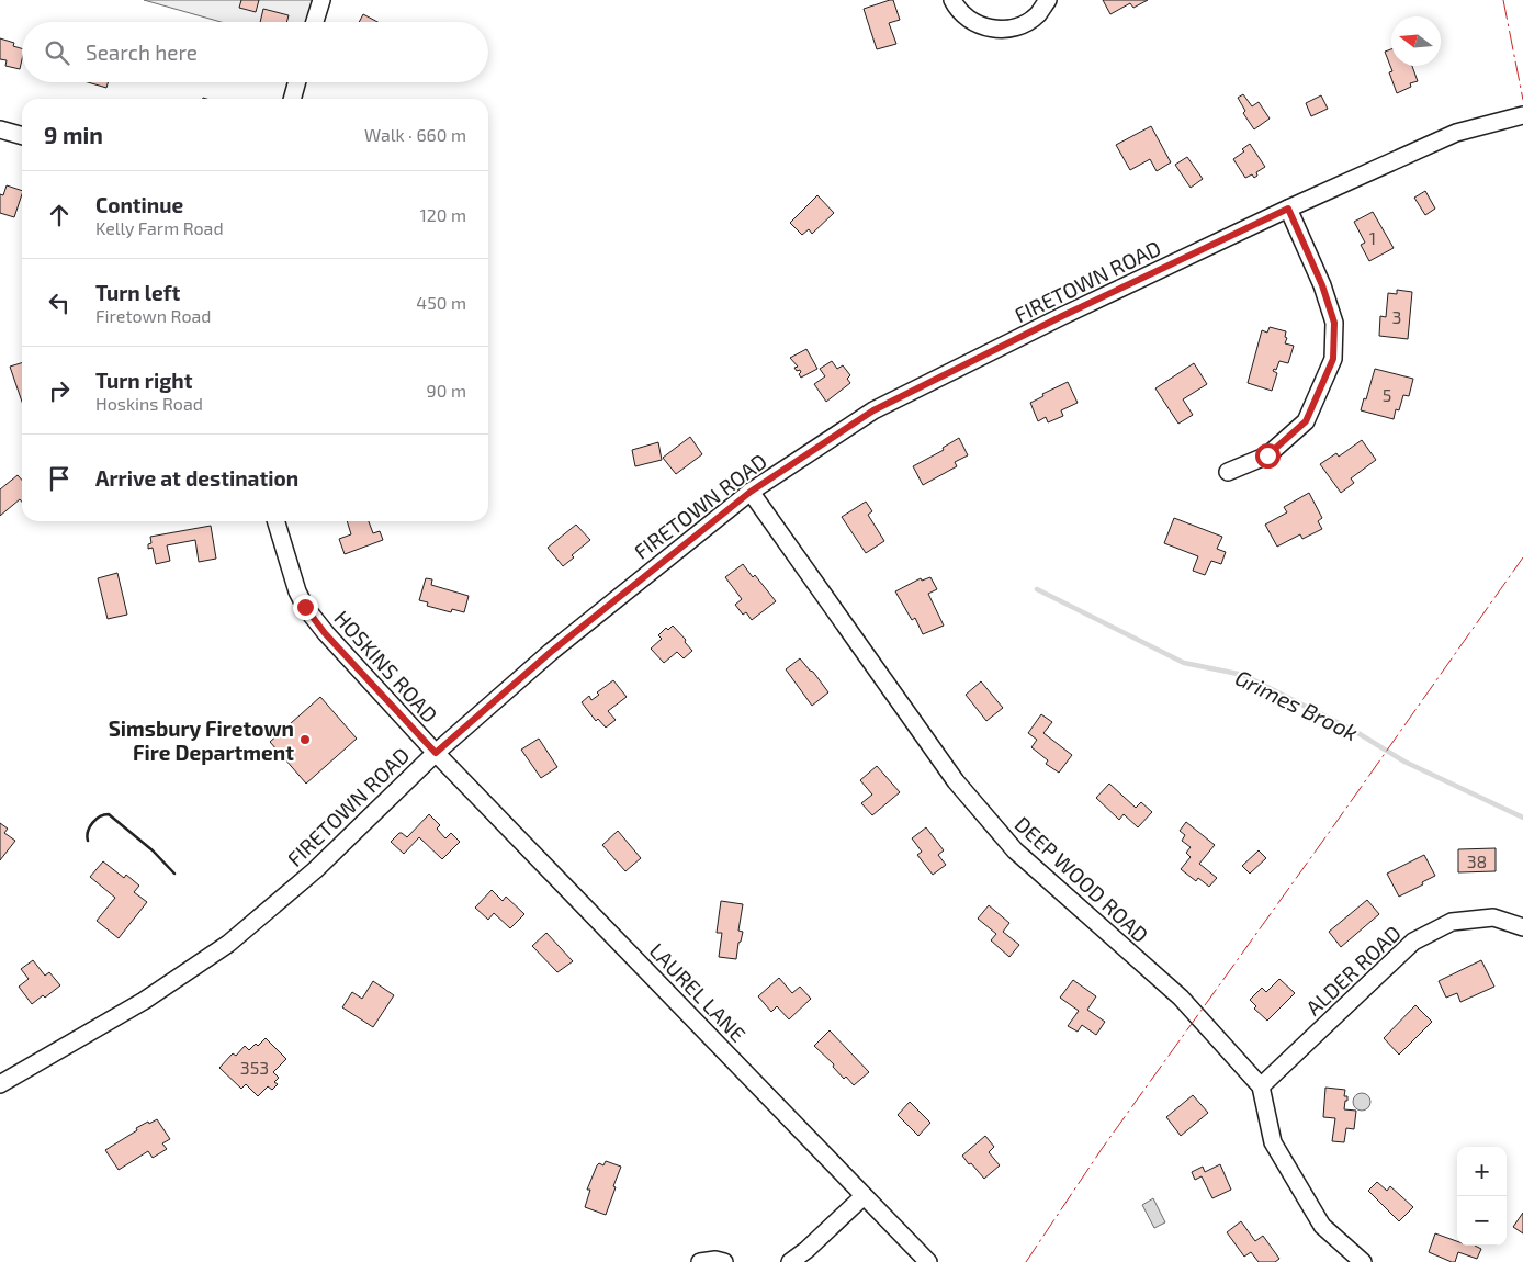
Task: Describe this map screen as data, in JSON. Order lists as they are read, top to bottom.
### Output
{
  "streets": {
    "street": [
      "FIRETOWN ROAD",
      "HOSKINS ROAD",
      "DEEP WOOD ROAD",
      "ALDER ROAD",
      "LAUREL LANE"
    ]
  },
  "crossings": [
    ["FIRETOWN ROAD", "HOSKINS ROAD"],
    ["FIRETOWN ROAD", "DEEP WOOD ROAD"],
    ["FIRETOWN ROAD", "LAUREL LANE"],
    ["HOSKINS ROAD", "LAUREL LANE"],
    ["DEEP WOOD ROAD", "ALDER ROAD"]
  ],
  "water": ["Grimes Brook"],
  "places": ["Simsbury Firetown Fire Department"],
  "house_numbers": [
    "1",
    "3",
    "5",
    "38",
    "353"
  ],
  "north": "left",
  "page": {
    "search": "Search here",
    "heading": ["9 min", "Walk · 660 m"],
    "list": [
      ["Continue", "Kelly Farm Road", "120 m"],
      ["Turn left", "Firetown Road", "450 m"],
      ["Turn right", "Hoskins Road", "90 m"],
      "Arrive at destination"
    ],
    "map_buttons": ["+", "−"]
  }
}
